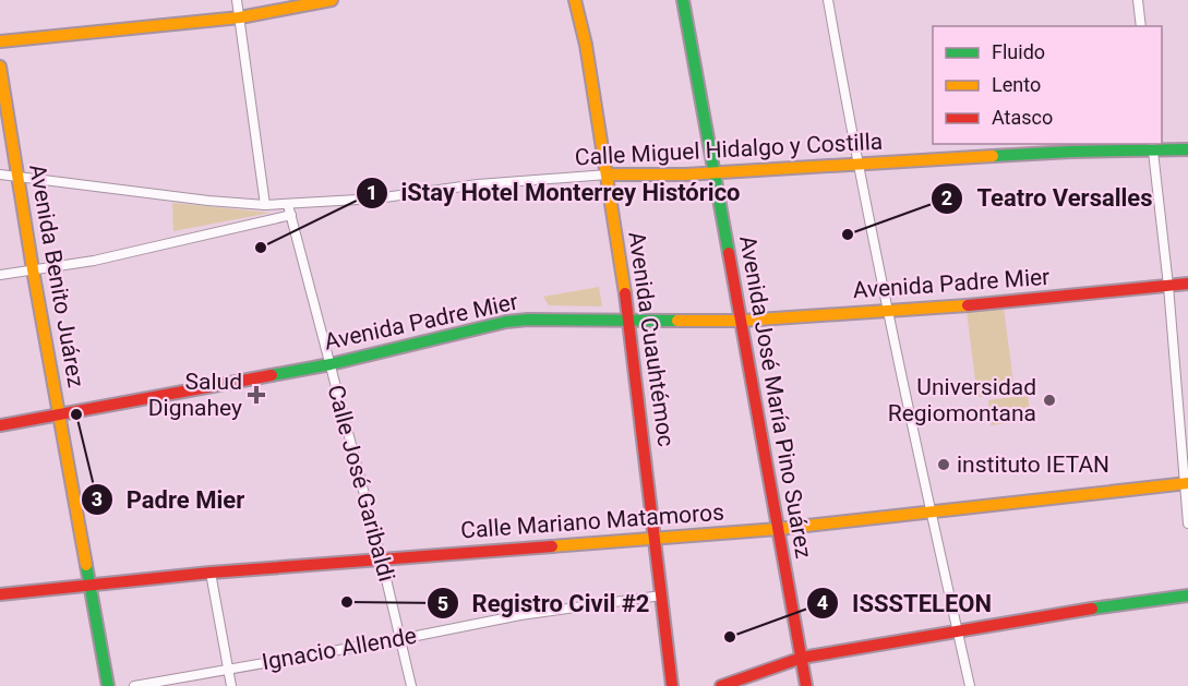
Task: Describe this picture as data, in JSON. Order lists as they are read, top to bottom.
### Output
{
  "streets": {
    "main road": [
      "Calle Miguel Hidalgo y Costilla",
      "Avenida Benito Juárez",
      "Avenida Padre Mier",
      "Avenida Cuauhtémoc",
      "Avenida José María Pino Suárez",
      "Calle Mariano Matamoros"
    ],
    "street": ["Calle José Garibaldi", "Ignacio Allende"]
  },
  "crossings": [
    ["Calle Miguel Hidalgo y Costilla", "Avenida Benito Juárez"],
    ["Calle Miguel Hidalgo y Costilla", "Avenida Cuauhtémoc"],
    ["Calle Miguel Hidalgo y Costilla", "Avenida José María Pino Suárez"],
    ["Calle Miguel Hidalgo y Costilla", "Calle José Garibaldi"],
    ["Avenida Benito Juárez", "Avenida Padre Mier"],
    ["Avenida Benito Juárez", "Calle Mariano Matamoros"],
    ["Avenida Padre Mier", "Avenida Cuauhtémoc"],
    ["Avenida Padre Mier", "Avenida José María Pino Suárez"],
    ["Avenida Padre Mier", "Calle José Garibaldi"],
    ["Avenida Cuauhtémoc", "Calle Mariano Matamoros"],
    ["Avenida Cuauhtémoc", "Ignacio Allende"],
    ["Avenida José María Pino Suárez", "Calle Mariano Matamoros"],
    ["Calle José Garibaldi", "Calle Mariano Matamoros"],
    ["Calle José Garibaldi", "Ignacio Allende"]
  ],
  "places": {
    "other": [
      "Teatro Versalles",
      "iStay Hotel Monterrey Histórico",
      "Universidad Regiomontana",
      "Padre Mier",
      "instituto IETAN",
      "Registro Civil #2",
      "ISSSTELEON"
    ],
    "health": ["Salud Dignahey"]
  },
  "legend": ["Fluido", "Lento", "Atasco"]
}
